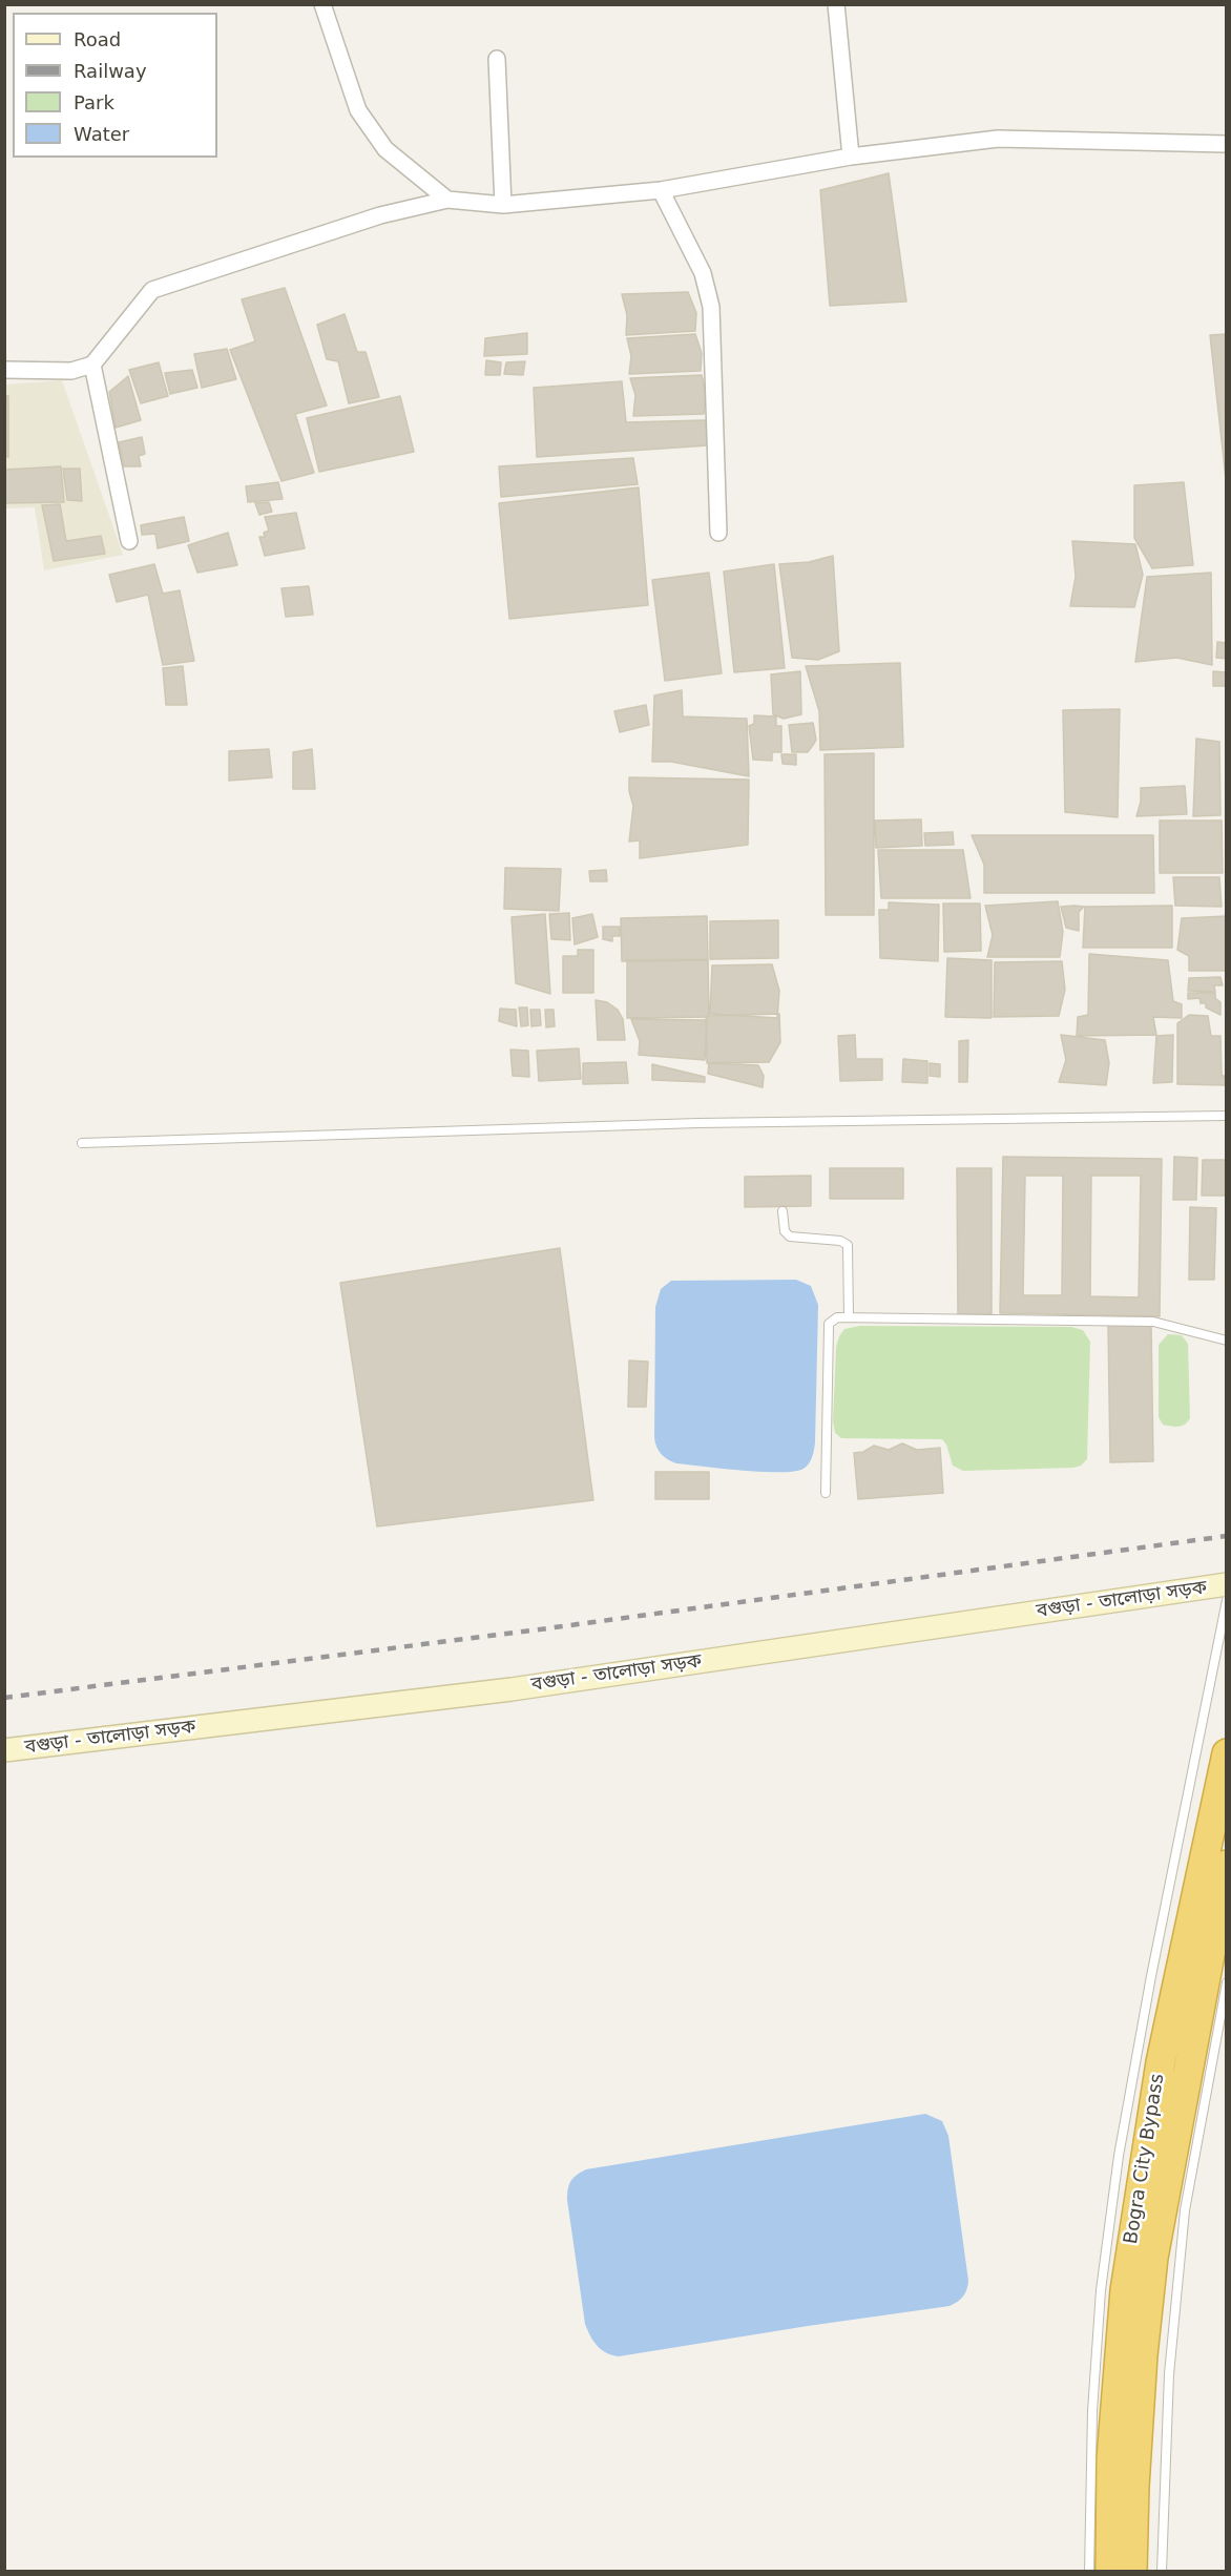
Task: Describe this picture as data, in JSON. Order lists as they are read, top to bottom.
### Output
{
  "streets": {
    "highway": ["Bogra City Bypass"],
    "street": ["বগুড়া - তালোড়া সড়ক"]
  },
  "legend": [
    "Road",
    "Railway",
    "Park",
    "Water"
  ]
}
